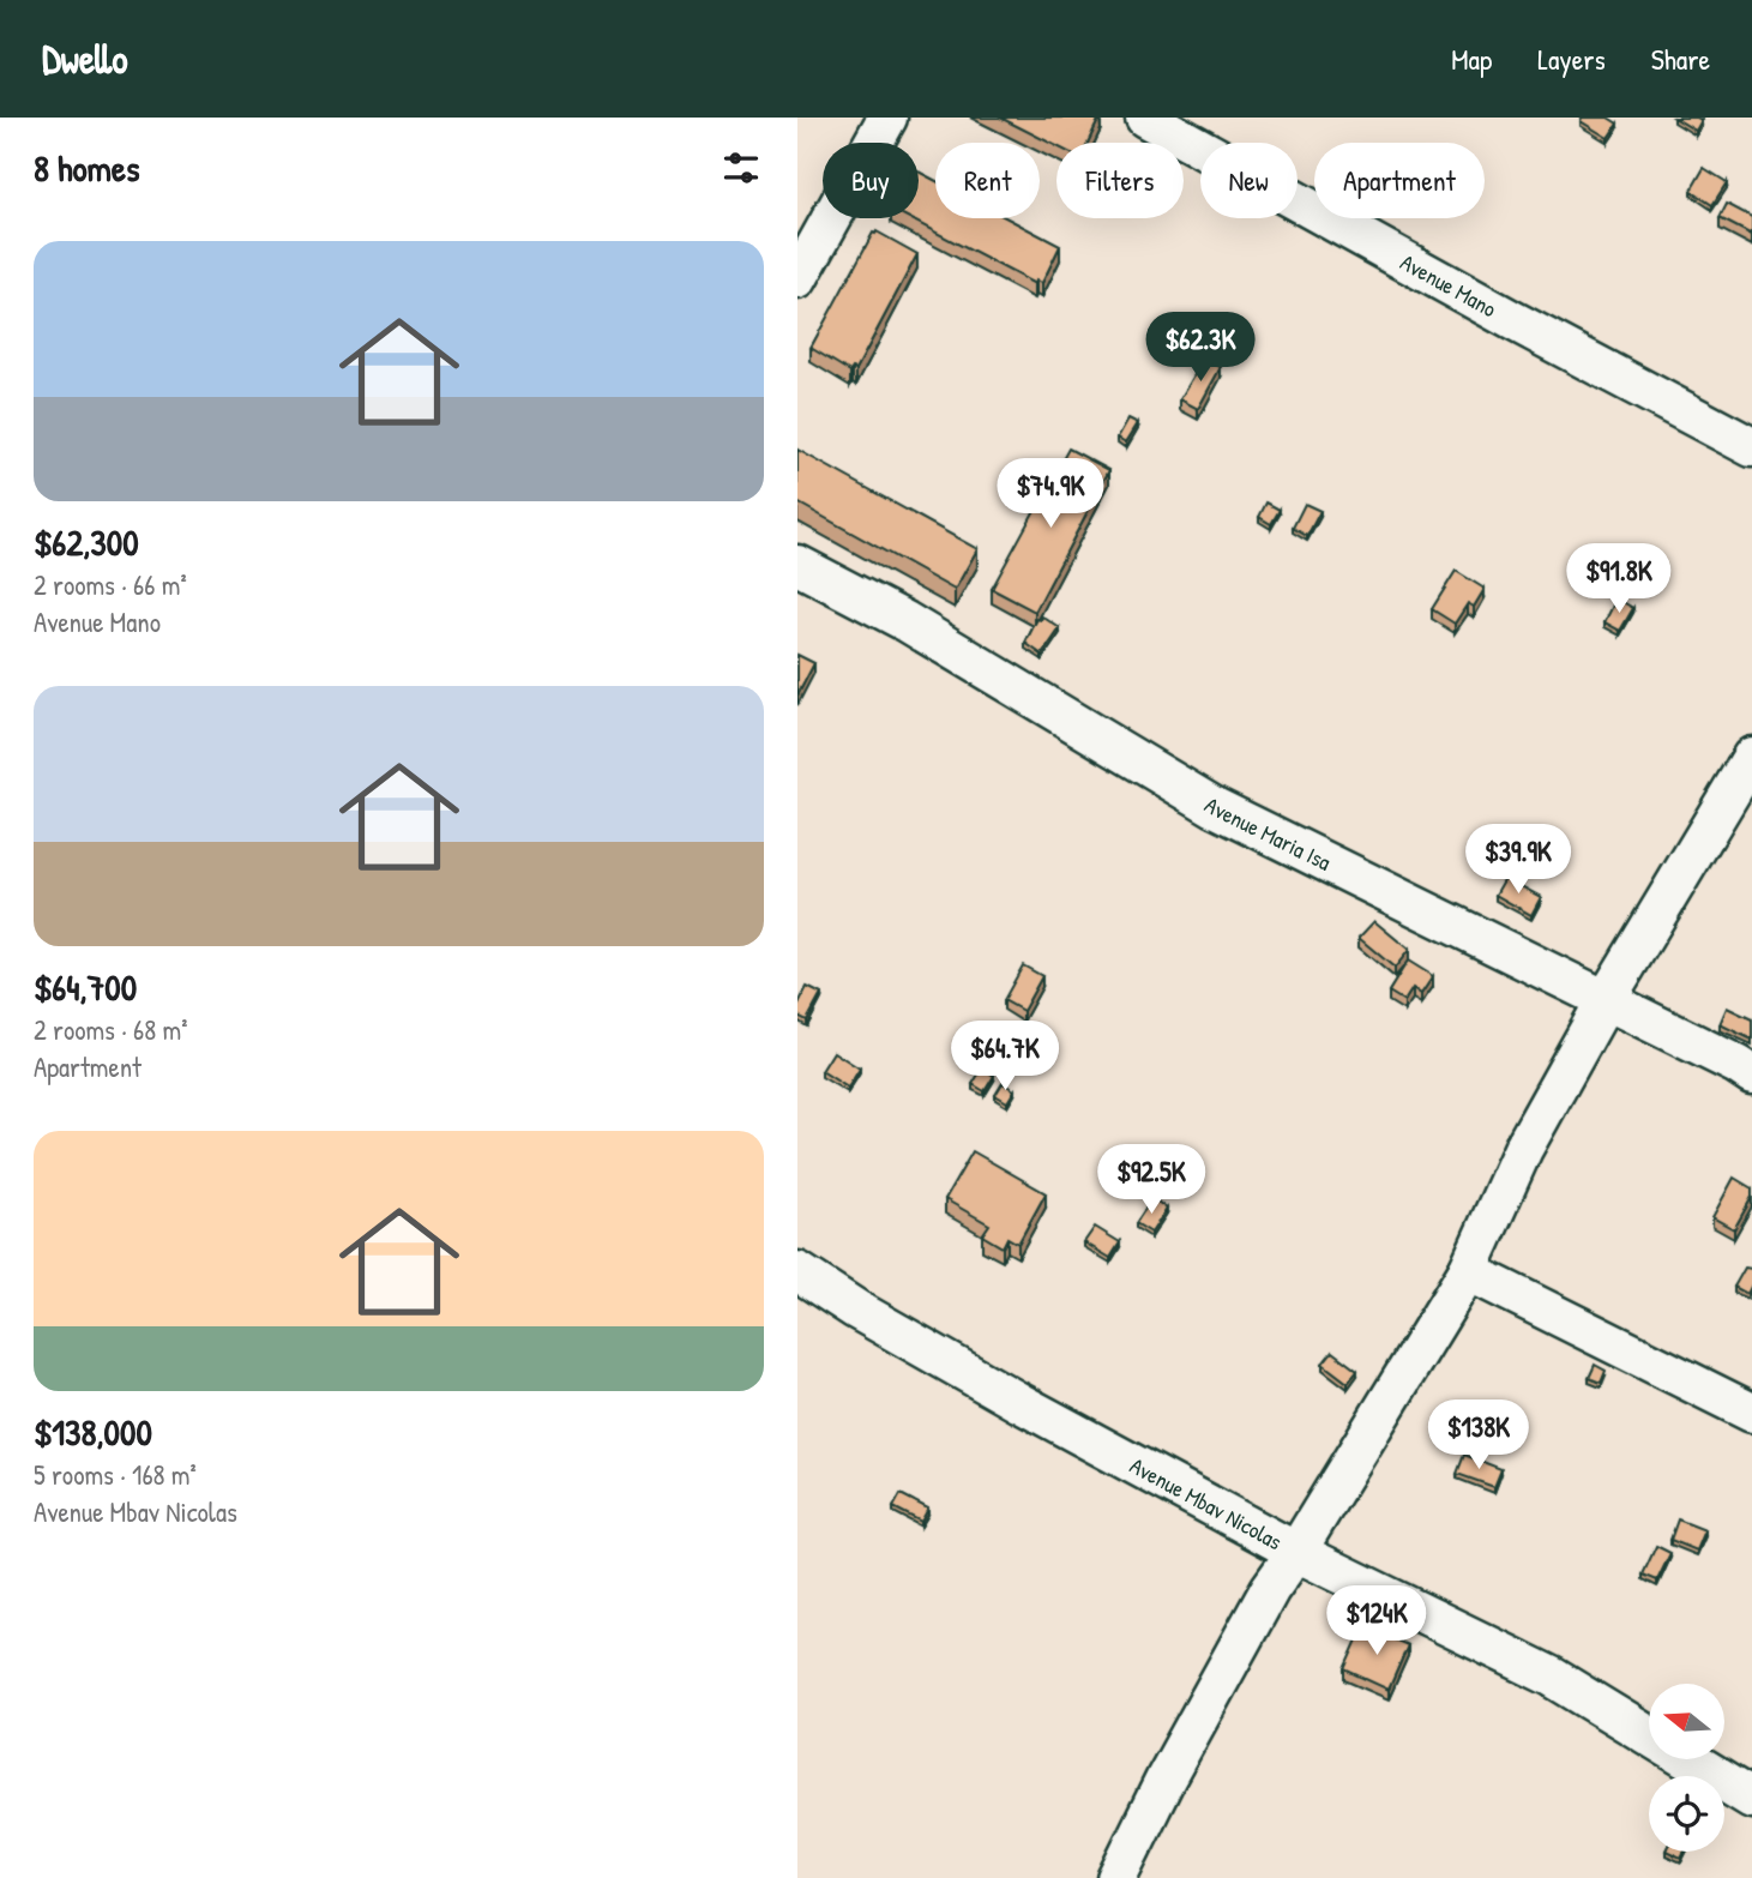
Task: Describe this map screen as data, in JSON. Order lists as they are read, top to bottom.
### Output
{
  "streets": {
    "street": ["Avenue Mano", "Avenue Maria Isa", "Avenue Mbav Nicolas"]
  },
  "north": "left",
  "page": {
    "header": "Dwello",
    "nav": ["Map", "Layers", "Share"],
    "heading": "8 homes",
    "chip": [
      "Buy",
      "Rent",
      "Filters",
      "New",
      "Apartment"
    ],
    "list": [
      {
        "name": "$62,300",
        "note": "2 rooms · 66 m² · Avenue Mano"
      },
      {
        "name": "$64,700",
        "note": "2 rooms · 68 m² · Apartment"
      },
      {
        "name": "$138,000",
        "note": "5 rooms · 168 m² · Avenue Mbav Nicolas"
      }
    ],
    "price": [
      "$62.3K",
      "$74.9K",
      "$91.8K",
      "$39.9K",
      "$64.7K",
      "$92.5K",
      "$138K",
      "$124K"
    ]
  }
}
